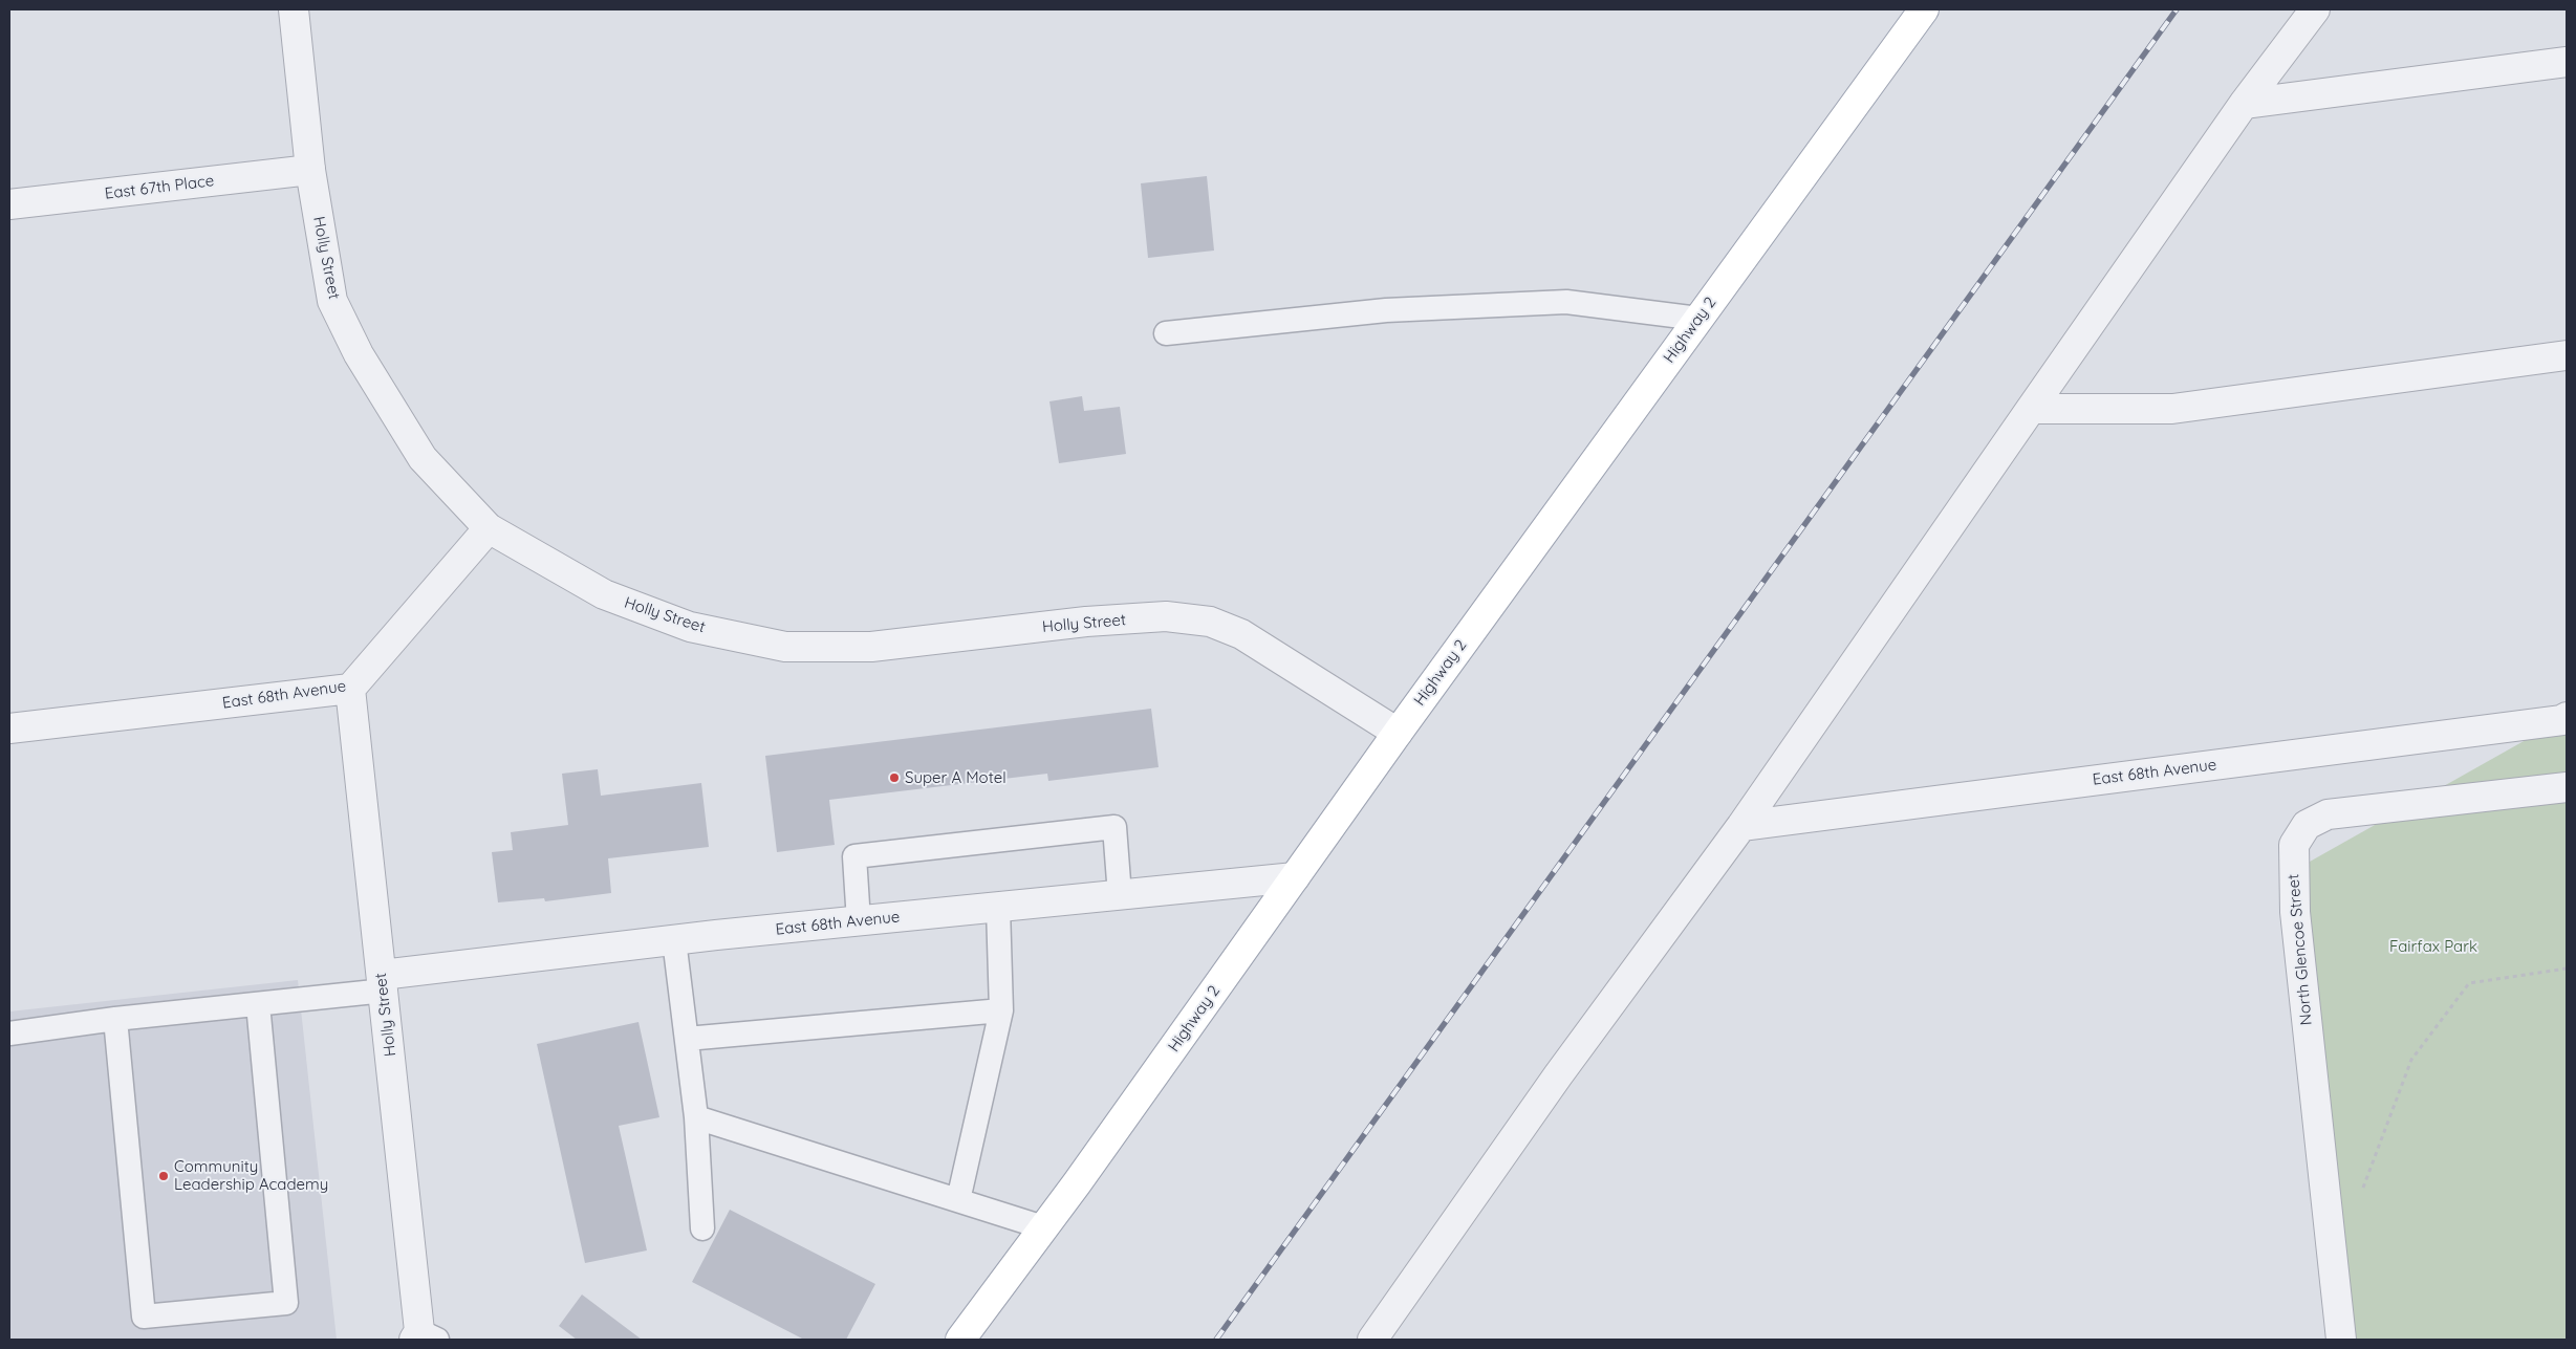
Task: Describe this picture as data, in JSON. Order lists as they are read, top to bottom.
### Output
{
  "streets": {
    "main road": ["Highway 2"],
    "street": [
      "East 67th Place",
      "Holly Street",
      "East 68th Avenue",
      "North Glencoe Street"
    ]
  },
  "crossings": [
    ["East 67th Place", "Holly Street"],
    ["Holly Street", "Highway 2"],
    ["Holly Street", "East 68th Avenue"],
    ["Highway 2", "East 68th Avenue"]
  ],
  "parks": ["Fairfax Park"],
  "places": ["Super A Motel", "Community Leadership Academy"]
}
